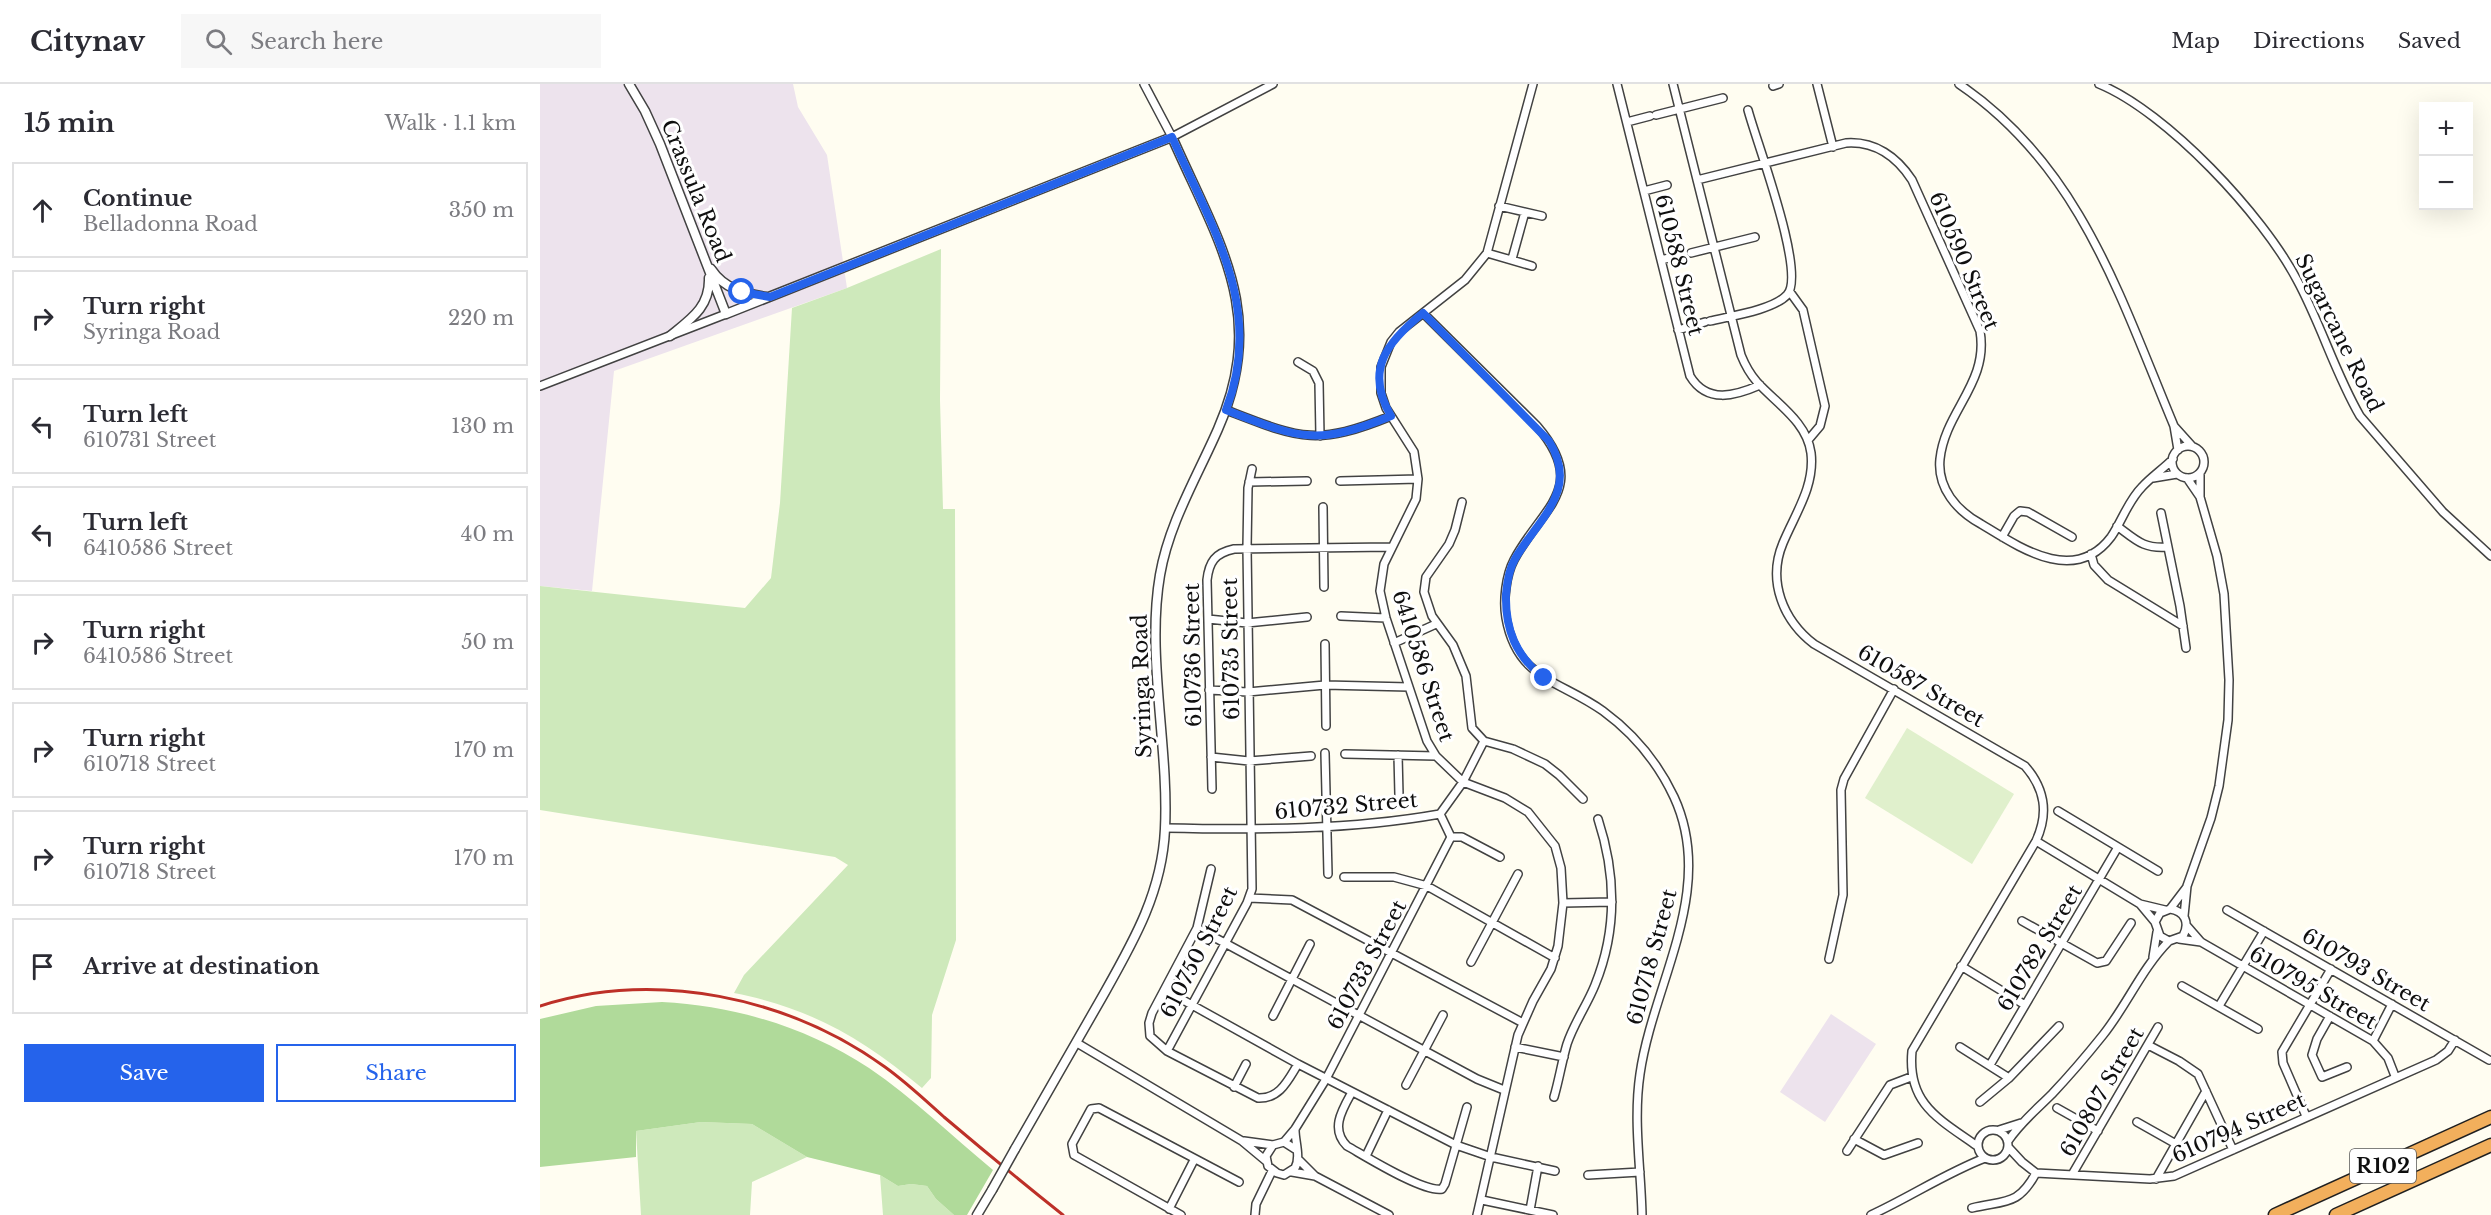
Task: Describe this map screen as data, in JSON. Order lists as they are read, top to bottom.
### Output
{
  "streets": {
    "highway": ["R102"],
    "street": [
      "Crassula Road",
      "610590 Street",
      "610588 Street",
      "Sugarcane Road",
      "610735 Street",
      "610736 Street",
      "6410586 Street",
      "Syringa Road",
      "610587 Street",
      "610732 Street",
      "610782 Street",
      "610750 Street",
      "610718 Street",
      "610733 Street",
      "610793 Street",
      "610795 Street",
      "610807 Street",
      "610794 Street"
    ]
  },
  "crossings": [
    ["610735 Street", "610736 Street"],
    ["610735 Street", "610732 Street"],
    ["610735 Street", "610750 Street"],
    ["610736 Street", "6410586 Street"],
    ["6410586 Street", "610732 Street"],
    ["6410586 Street", "610718 Street"],
    ["Syringa Road", "610732 Street"],
    ["610732 Street", "610750 Street"],
    ["610793 Street", "610794 Street"],
    ["610795 Street", "610794 Street"],
    ["610807 Street", "610794 Street"]
  ],
  "page": {
    "header": "Citynav",
    "search": "Search here",
    "nav": ["Map", "Directions", "Saved"],
    "heading": ["15 min", "Walk · 1.1 km"],
    "map_buttons": ["+", "−"],
    "list": [
      ["Continue", "Belladonna Road", "350 m"],
      ["Turn right", "Syringa Road", "220 m"],
      ["Turn left", "610731 Street", "130 m"],
      ["Turn left", "6410586 Street", "40 m"],
      ["Turn right", "6410586 Street", "50 m"],
      ["Turn right", "610718 Street", "170 m"],
      ["Turn right", "610718 Street", "170 m"],
      "Arrive at destination"
    ],
    "buttons": ["Save", "Share"]
  }
}
